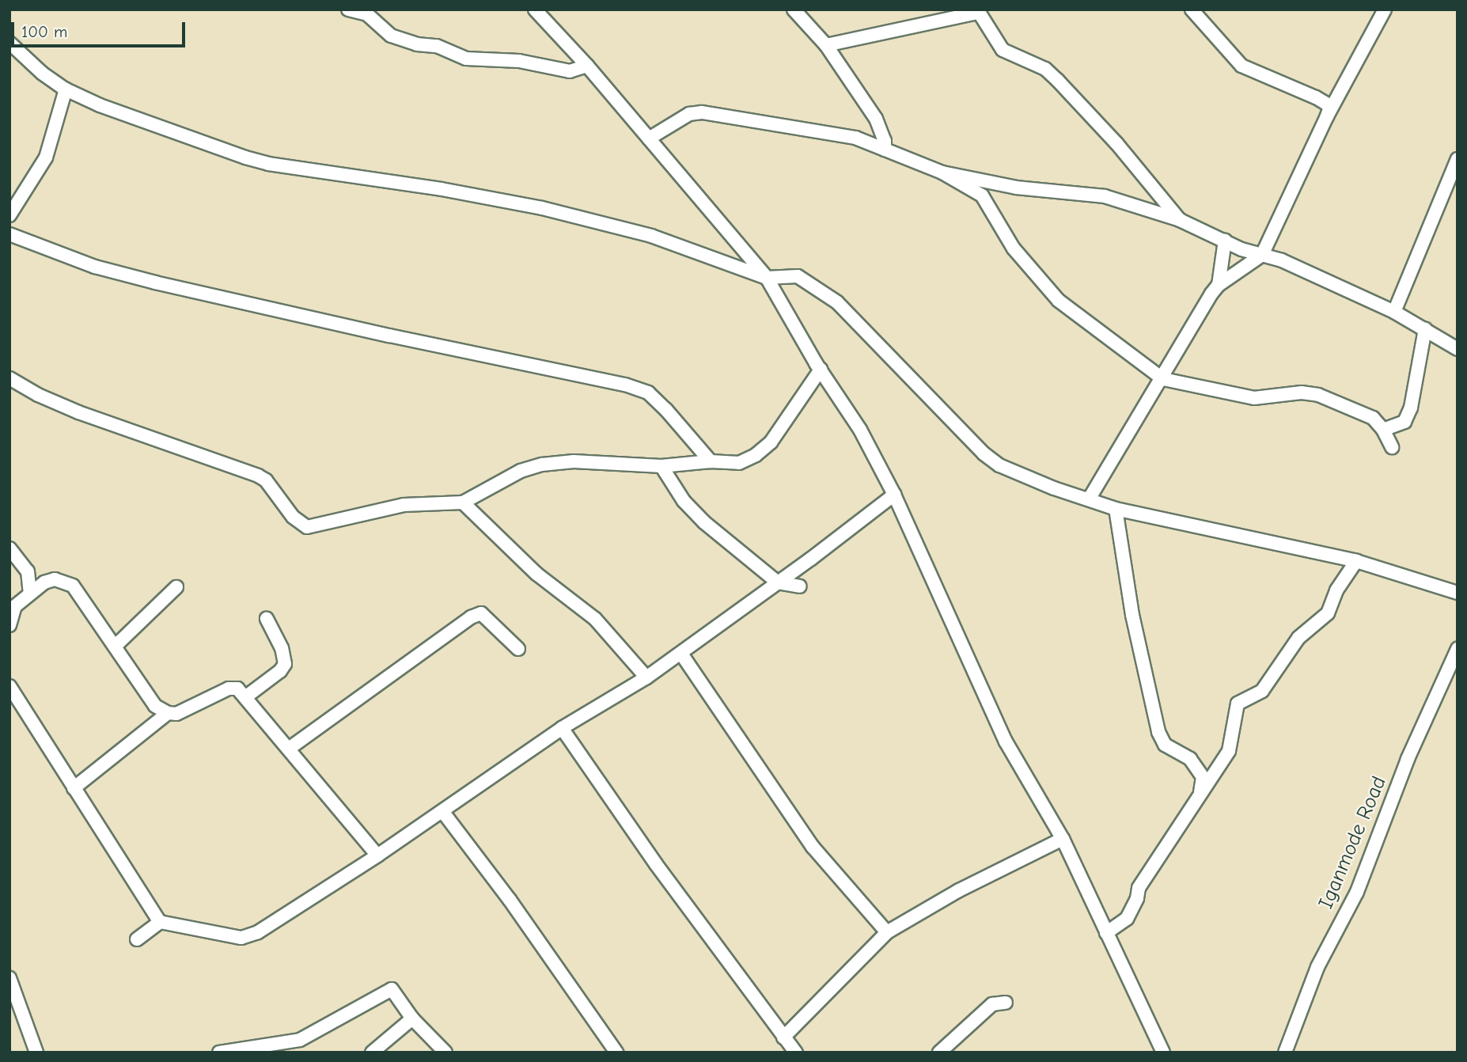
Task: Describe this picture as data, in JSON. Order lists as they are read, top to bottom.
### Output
{
  "streets": {
    "street": ["Iganmode Road"]
  },
  "scale_bar": "100 m"
}
